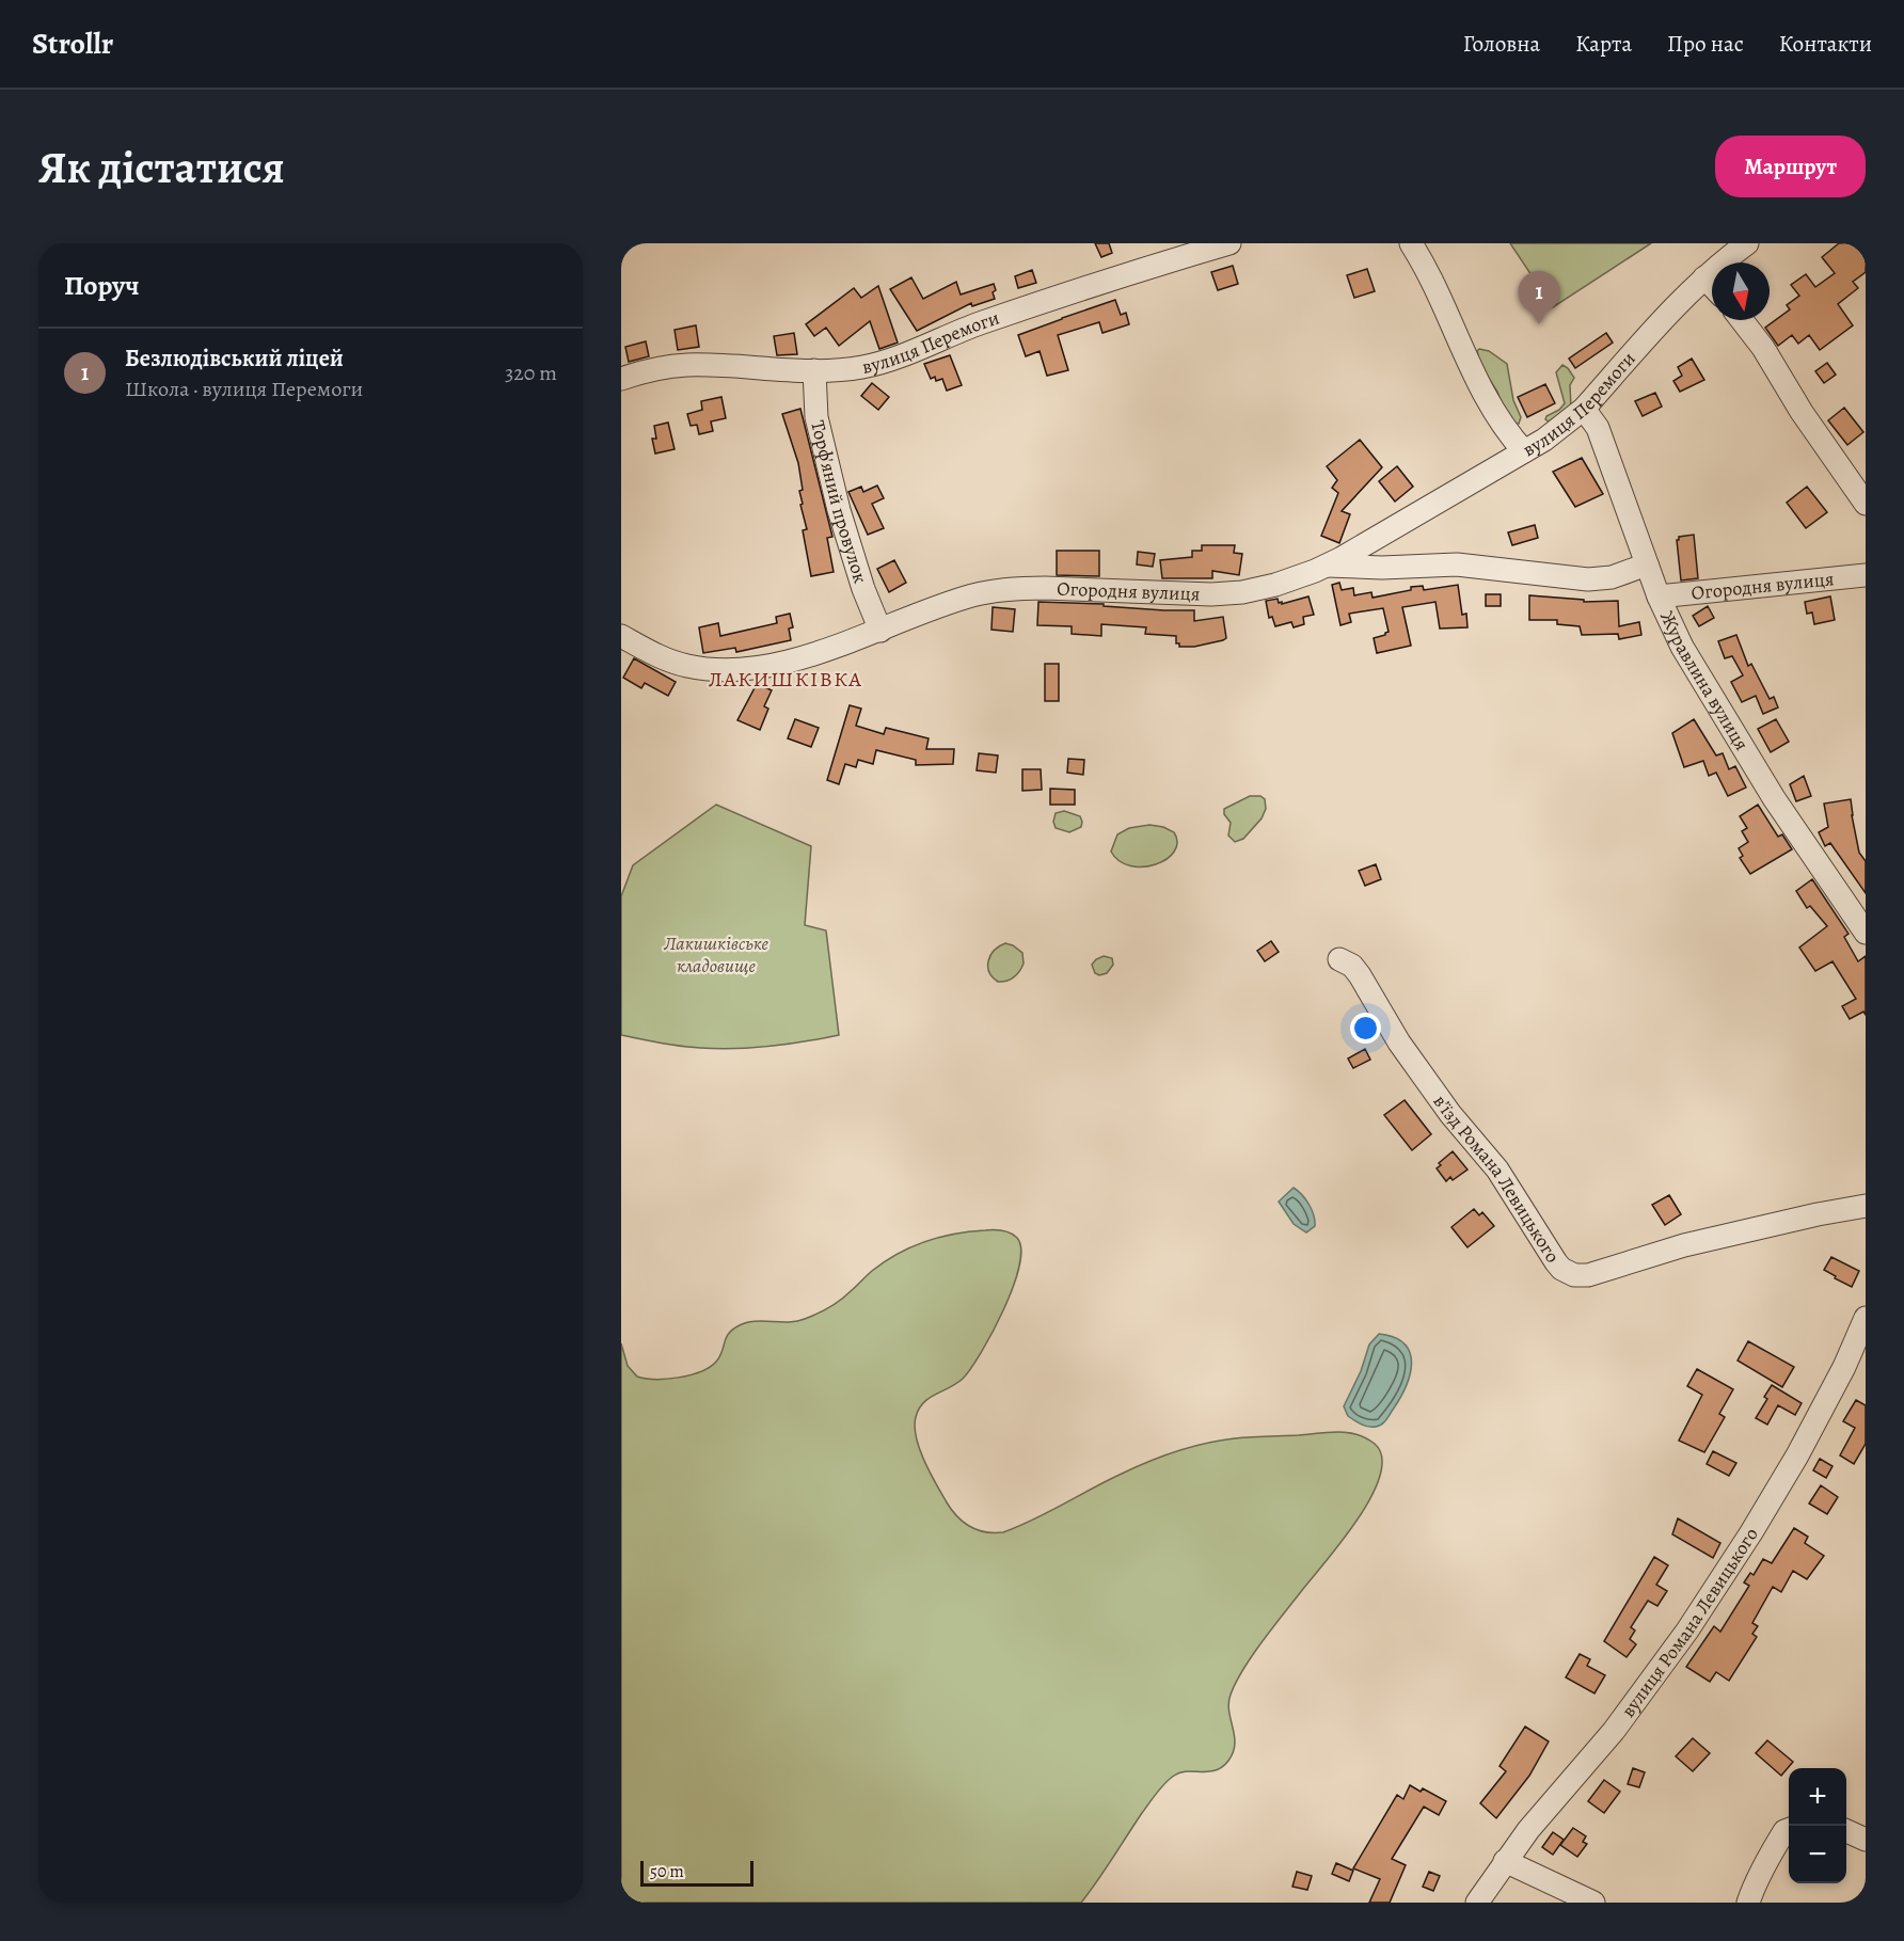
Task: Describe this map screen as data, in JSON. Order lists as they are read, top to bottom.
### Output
{
  "streets": {
    "street": [
      "вулиця Перемоги",
      "Торф'яний провулок",
      "Огородня вулиця",
      "Журавлина вулиця",
      "в’їзд Романа Левицького",
      "вулиця Романа Левицького"
    ]
  },
  "crossings": [
    ["вулиця Перемоги", "Торф'яний провулок"],
    ["вулиця Перемоги", "Журавлина вулиця"],
    ["Торф'яний провулок", "Огородня вулиця"],
    ["Огородня вулиця", "Журавлина вулиця"]
  ],
  "districts": ["ЛАКИШКІВКА"],
  "parks": ["Лакишківське кладовище"],
  "scale_bar": "50 m",
  "north": "bottom",
  "page": {
    "header": "Strollr",
    "nav": [
      "Головна",
      "Карта",
      "Про нас",
      "Контакти"
    ],
    "buttons": "Маршрут",
    "title": "Як дістатися",
    "heading": "Поруч",
    "pins": "1",
    "list": [
      {
        "mark": "1",
        "name": "Безлюдівський ліцей",
        "note": "Школа · вулиця Перемоги",
        "value": "320 m"
      }
    ],
    "map_buttons": ["+", "−"],
    "scale": "50 m"
  }
}
